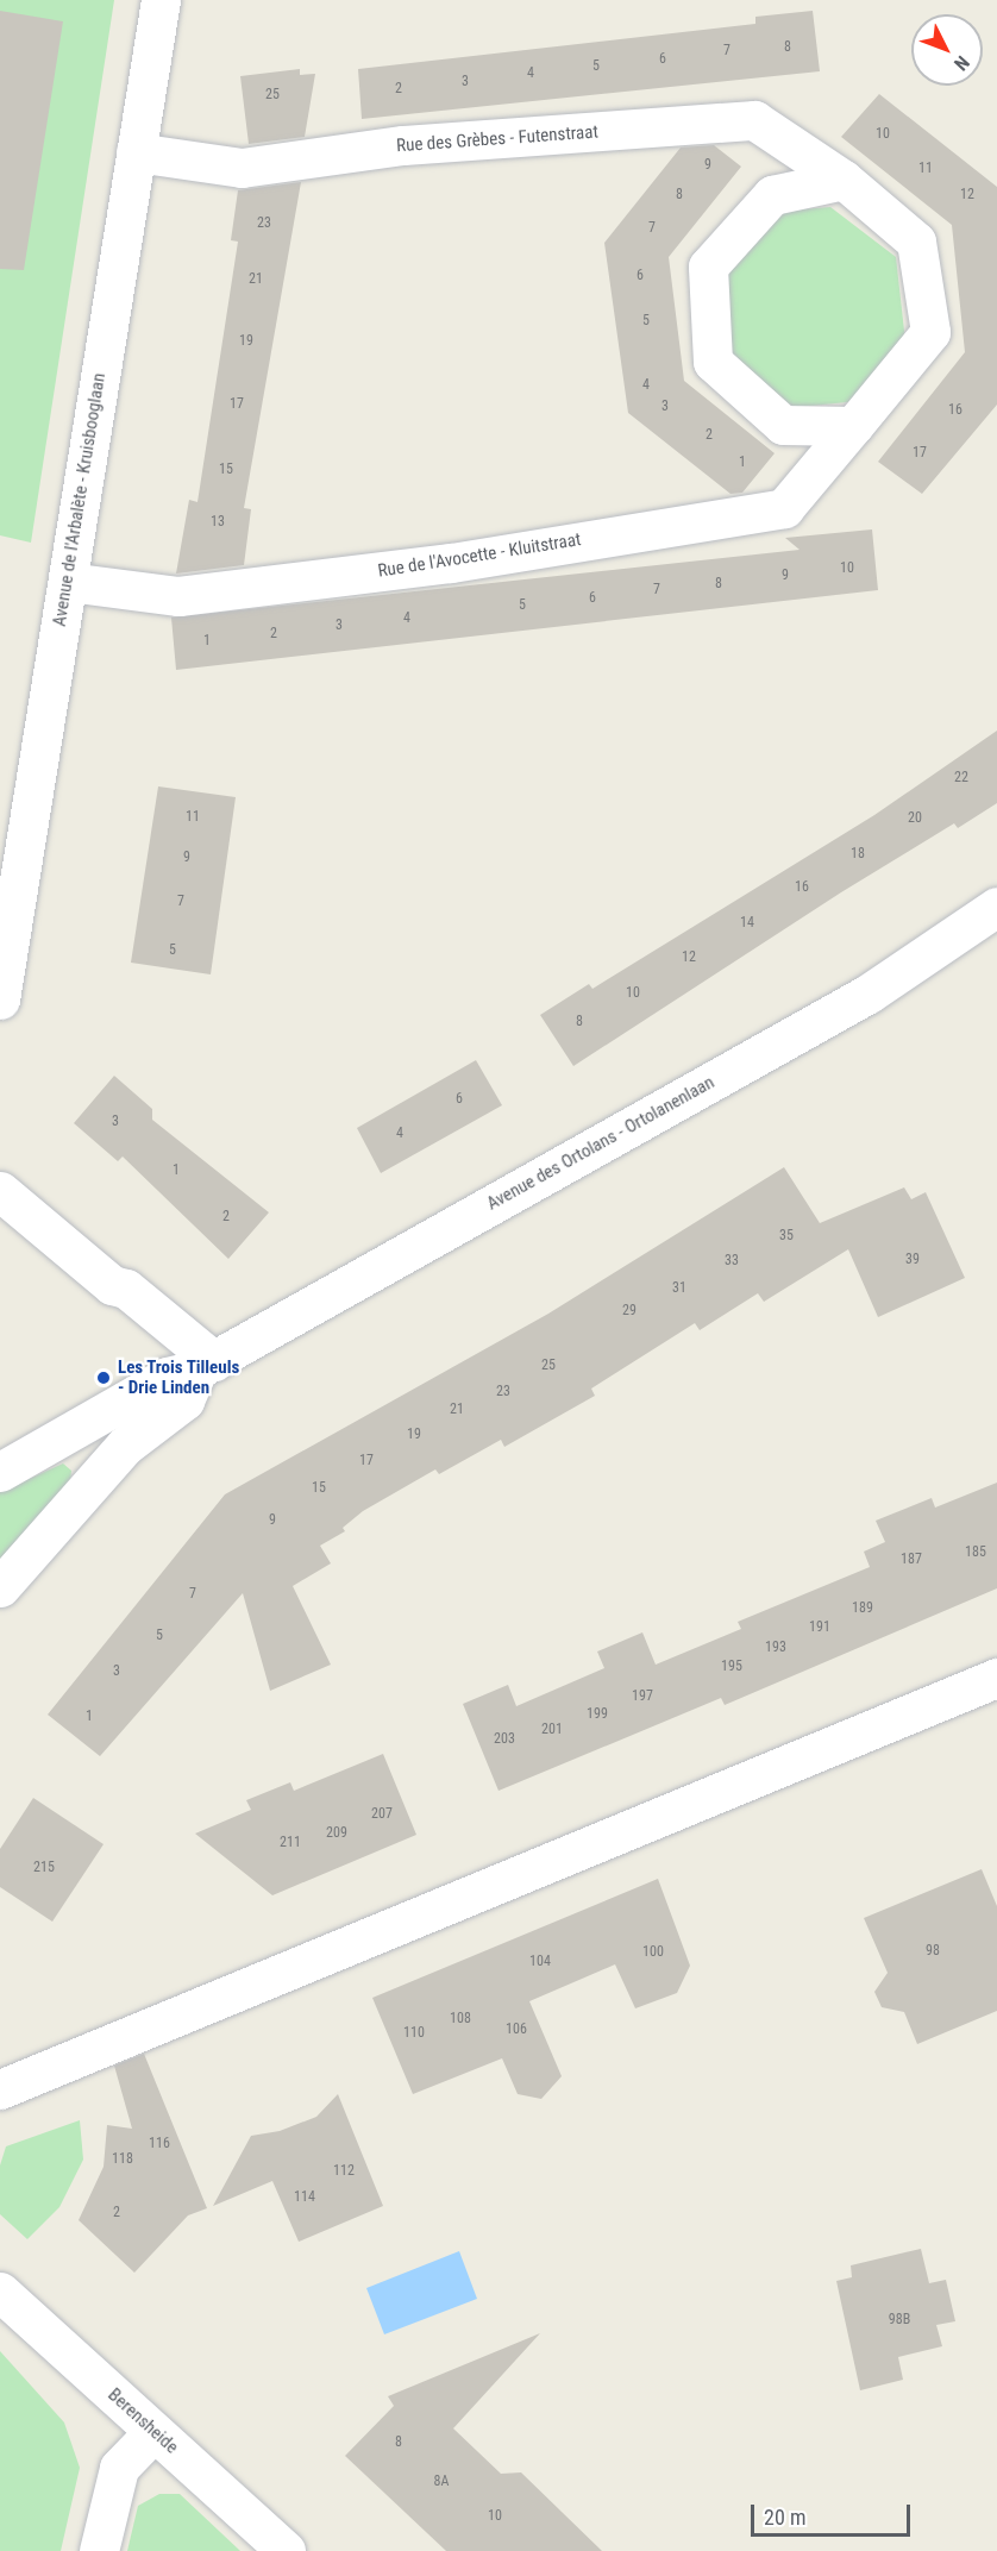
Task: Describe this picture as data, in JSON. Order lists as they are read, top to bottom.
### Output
{
  "streets": {
    "street": [
      "Rue des Grèbes - Futenstraat",
      "Avenue de l'Arbalète - Kruisbooglaan",
      "Rue de l'Avocette - Kluitstraat",
      "Avenue des Ortolans - Ortolanenlaan",
      "Berensheide"
    ]
  },
  "crossings": [
    ["Rue des Grèbes - Futenstraat", "Avenue de l'Arbalète - Kruisbooglaan"],
    ["Rue des Grèbes - Futenstraat", "Rue de l'Avocette - Kluitstraat"],
    ["Avenue de l'Arbalète - Kruisbooglaan", "Rue de l'Avocette - Kluitstraat"]
  ],
  "places": ["Les Trois Tilleuls - Drie Linden"],
  "house_numbers": [
    "8",
    "7",
    "6",
    "5",
    "4",
    "3",
    "2",
    "25",
    "10",
    "9",
    "11",
    "8",
    "12",
    "23",
    "7",
    "6",
    "21",
    "5",
    "19",
    "4",
    "17",
    "3",
    "16",
    "2",
    "17",
    "1",
    "15",
    "13",
    "10",
    "9",
    "8",
    "7",
    "6",
    "5",
    "4",
    "3",
    "2",
    "1",
    "22",
    "11",
    "20",
    "18",
    "9",
    "16",
    "7",
    "14",
    "5",
    "12",
    "10",
    "8",
    "6",
    "3",
    "4",
    "1",
    "2",
    "35",
    "39",
    "33",
    "31",
    "29",
    "25",
    "23",
    "21",
    "19",
    "17",
    "15",
    "9",
    "185",
    "187",
    "7",
    "189",
    "191",
    "5",
    "193",
    "195",
    "3",
    "197",
    "199",
    "1",
    "201",
    "203",
    "207",
    "209",
    "211",
    "215",
    "98",
    "100",
    "104",
    "108",
    "106",
    "110",
    "116",
    "118",
    "112",
    "114",
    "2",
    "98B",
    "8",
    "8A",
    "10"
  ],
  "scale_bar": "20 m",
  "north": "bottom right"
}
